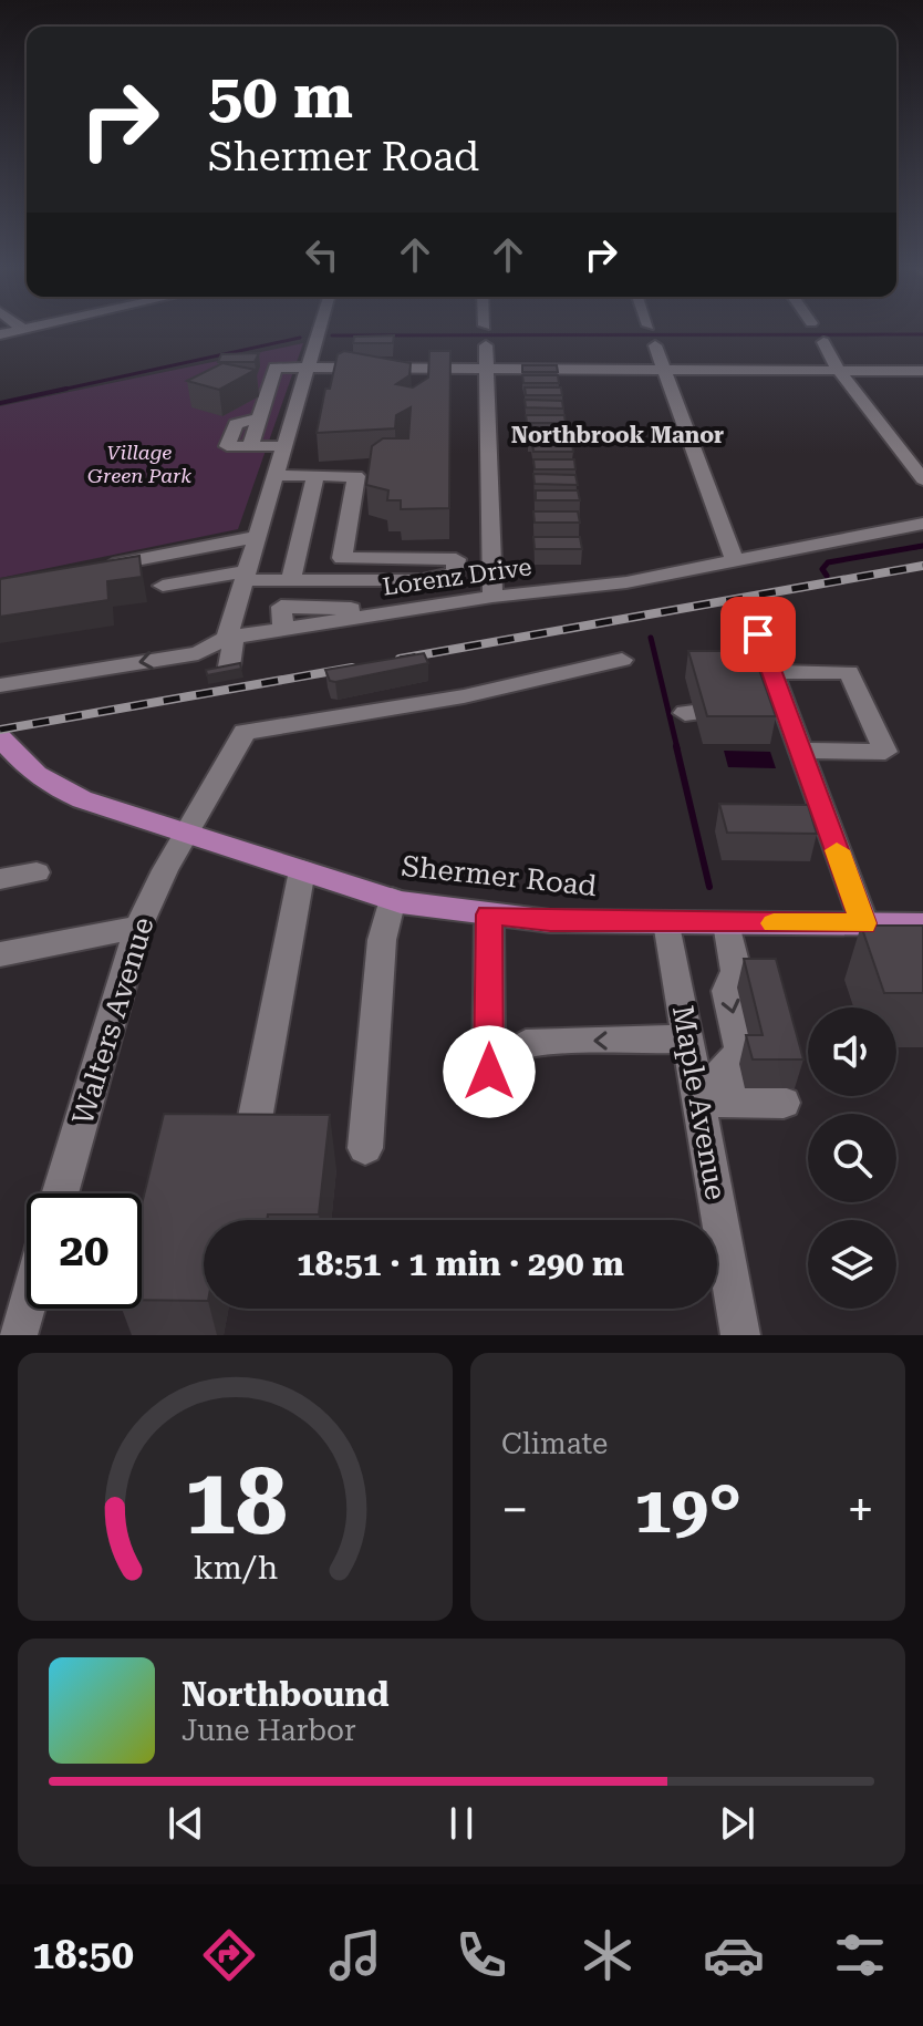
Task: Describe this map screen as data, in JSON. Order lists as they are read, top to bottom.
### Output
{
  "streets": {
    "main road": ["Shermer Road"],
    "street": ["Lorenz Drive", "Walters Avenue", "Maple Avenue"]
  },
  "crossings": [
    ["Shermer Road", "Walters Avenue"],
    ["Shermer Road", "Maple Avenue"]
  ],
  "districts": ["Northbrook Manor"],
  "parks": ["Village Green Park"],
  "page": {
    "turn": ["50 m", "Shermer Road"],
    "limit": "20",
    "trip": "18:51 · 1 min · 290 m",
    "tile": "Climate",
    "heat": ["−", "19°", "+"],
    "song": ["Northbound", "June Harbor"],
    "tabs": "18:50",
    "gauge": ["18", "km/h"]
  }
}
